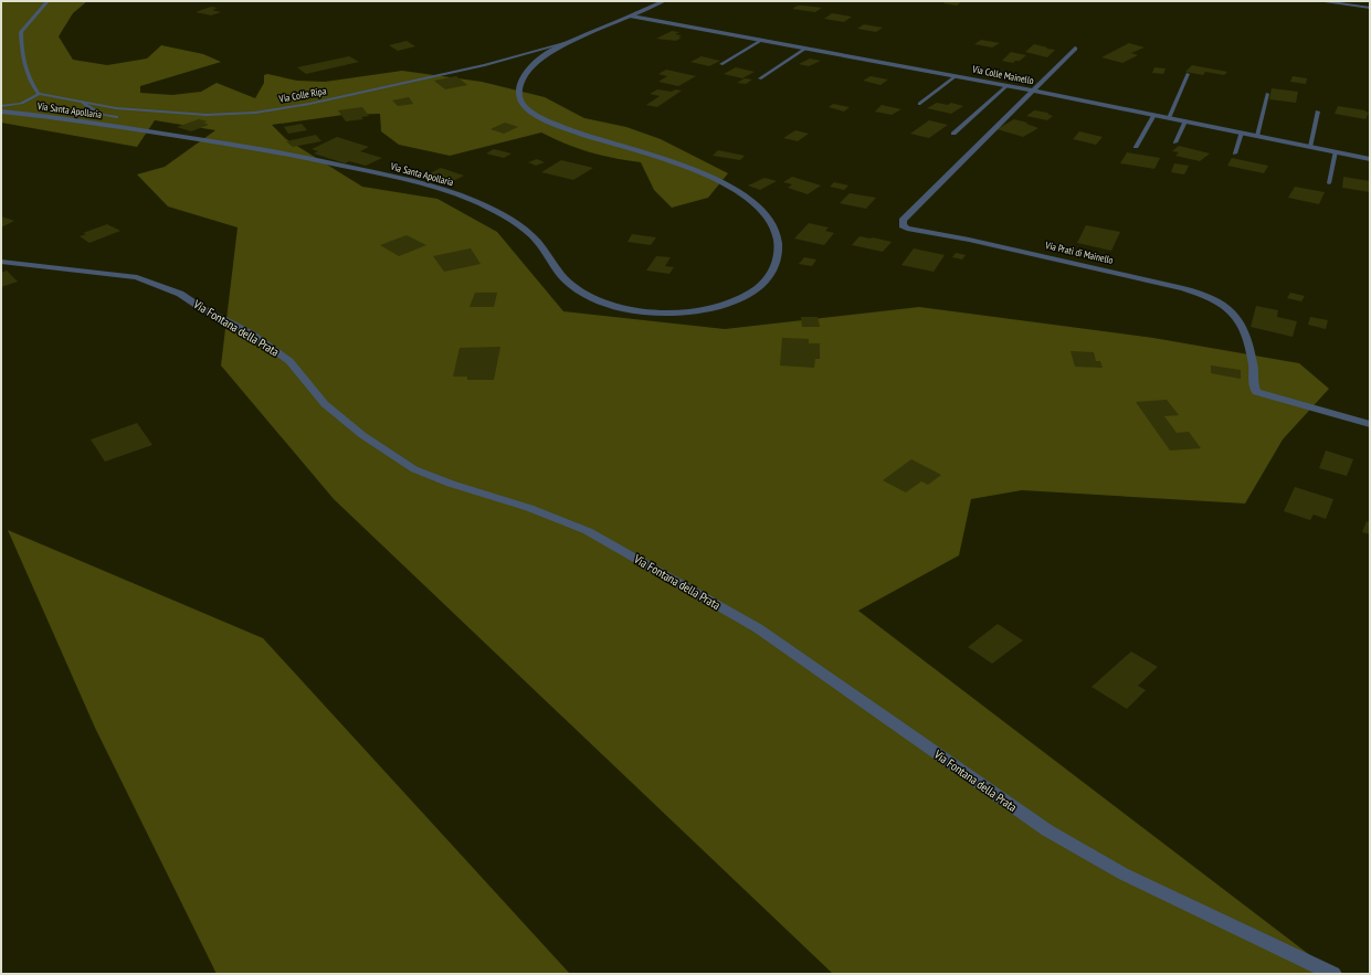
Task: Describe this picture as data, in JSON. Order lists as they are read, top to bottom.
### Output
{
  "streets": {
    "street": [
      "Via Colle Mainello",
      "Via Santa Apollaria",
      "Via Prati di Mainello",
      "Via Fontana della Prata"
    ],
    "lane": ["Via Colle Ripa"]
  },
  "crossings": [
    ["Via Colle Mainello", "Via Santa Apollaria"],
    ["Via Colle Mainello", "Via Prati di Mainello"],
    ["Via Colle Ripa", "Via Santa Apollaria"]
  ]
}
